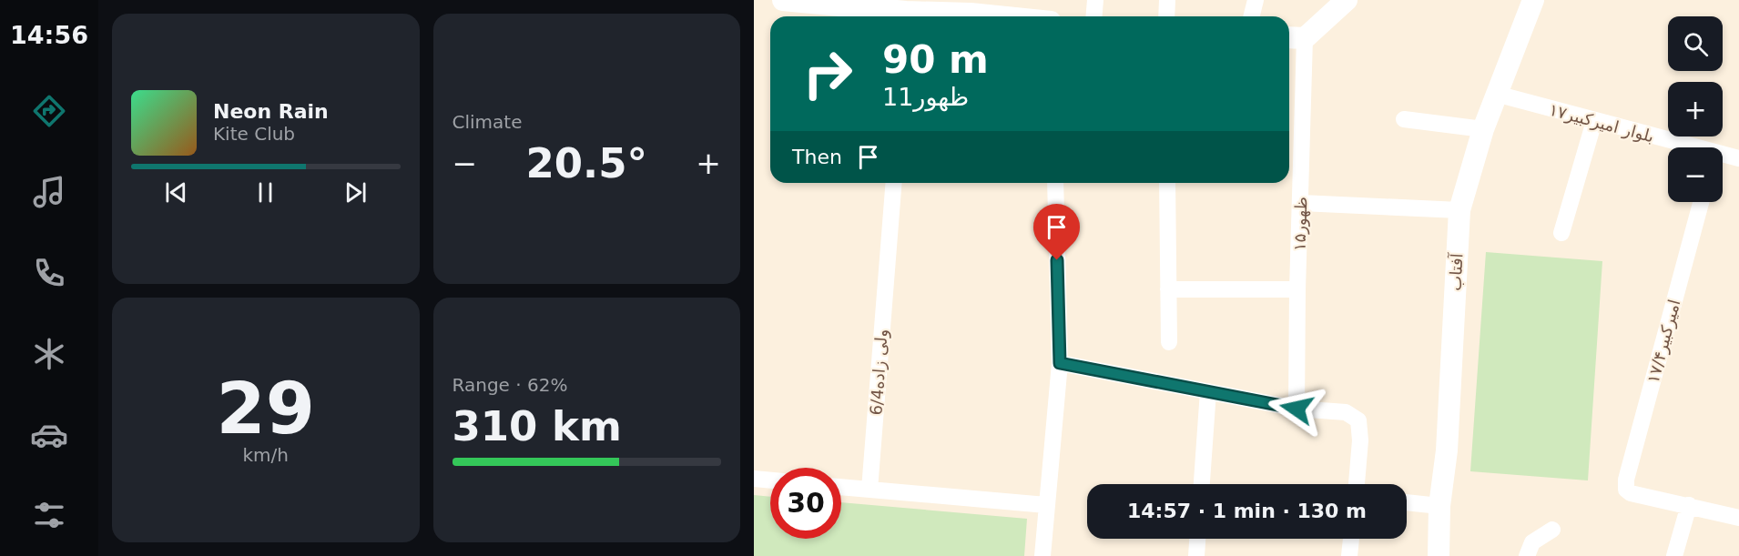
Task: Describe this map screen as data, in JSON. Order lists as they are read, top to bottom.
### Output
{
  "streets": {
    "street": [
      "بلوار امیرکبیر۱۷",
      "ظهور۱۵",
      "آفتاب",
      "امیرکبیر۱۷/۴",
      "6/4ولی زاده"
    ]
  },
  "crossings": [
    ["بلوار امیرکبیر۱۷", "آفتاب"]
  ],
  "page": {
    "tabs": "14:56",
    "tile": [
      "Climate",
      ["29", "km/h"],
      ["Range · 62%", "310 km"]
    ],
    "map_buttons": ["+", "−"],
    "turn": ["90 m", "11ظهور"],
    "song": ["Neon Rain", "Kite Club"],
    "then": "Then",
    "heat": ["−", "20.5°", "+"],
    "limit": "30",
    "trip": "14:57 · 1 min · 130 m"
  }
}
